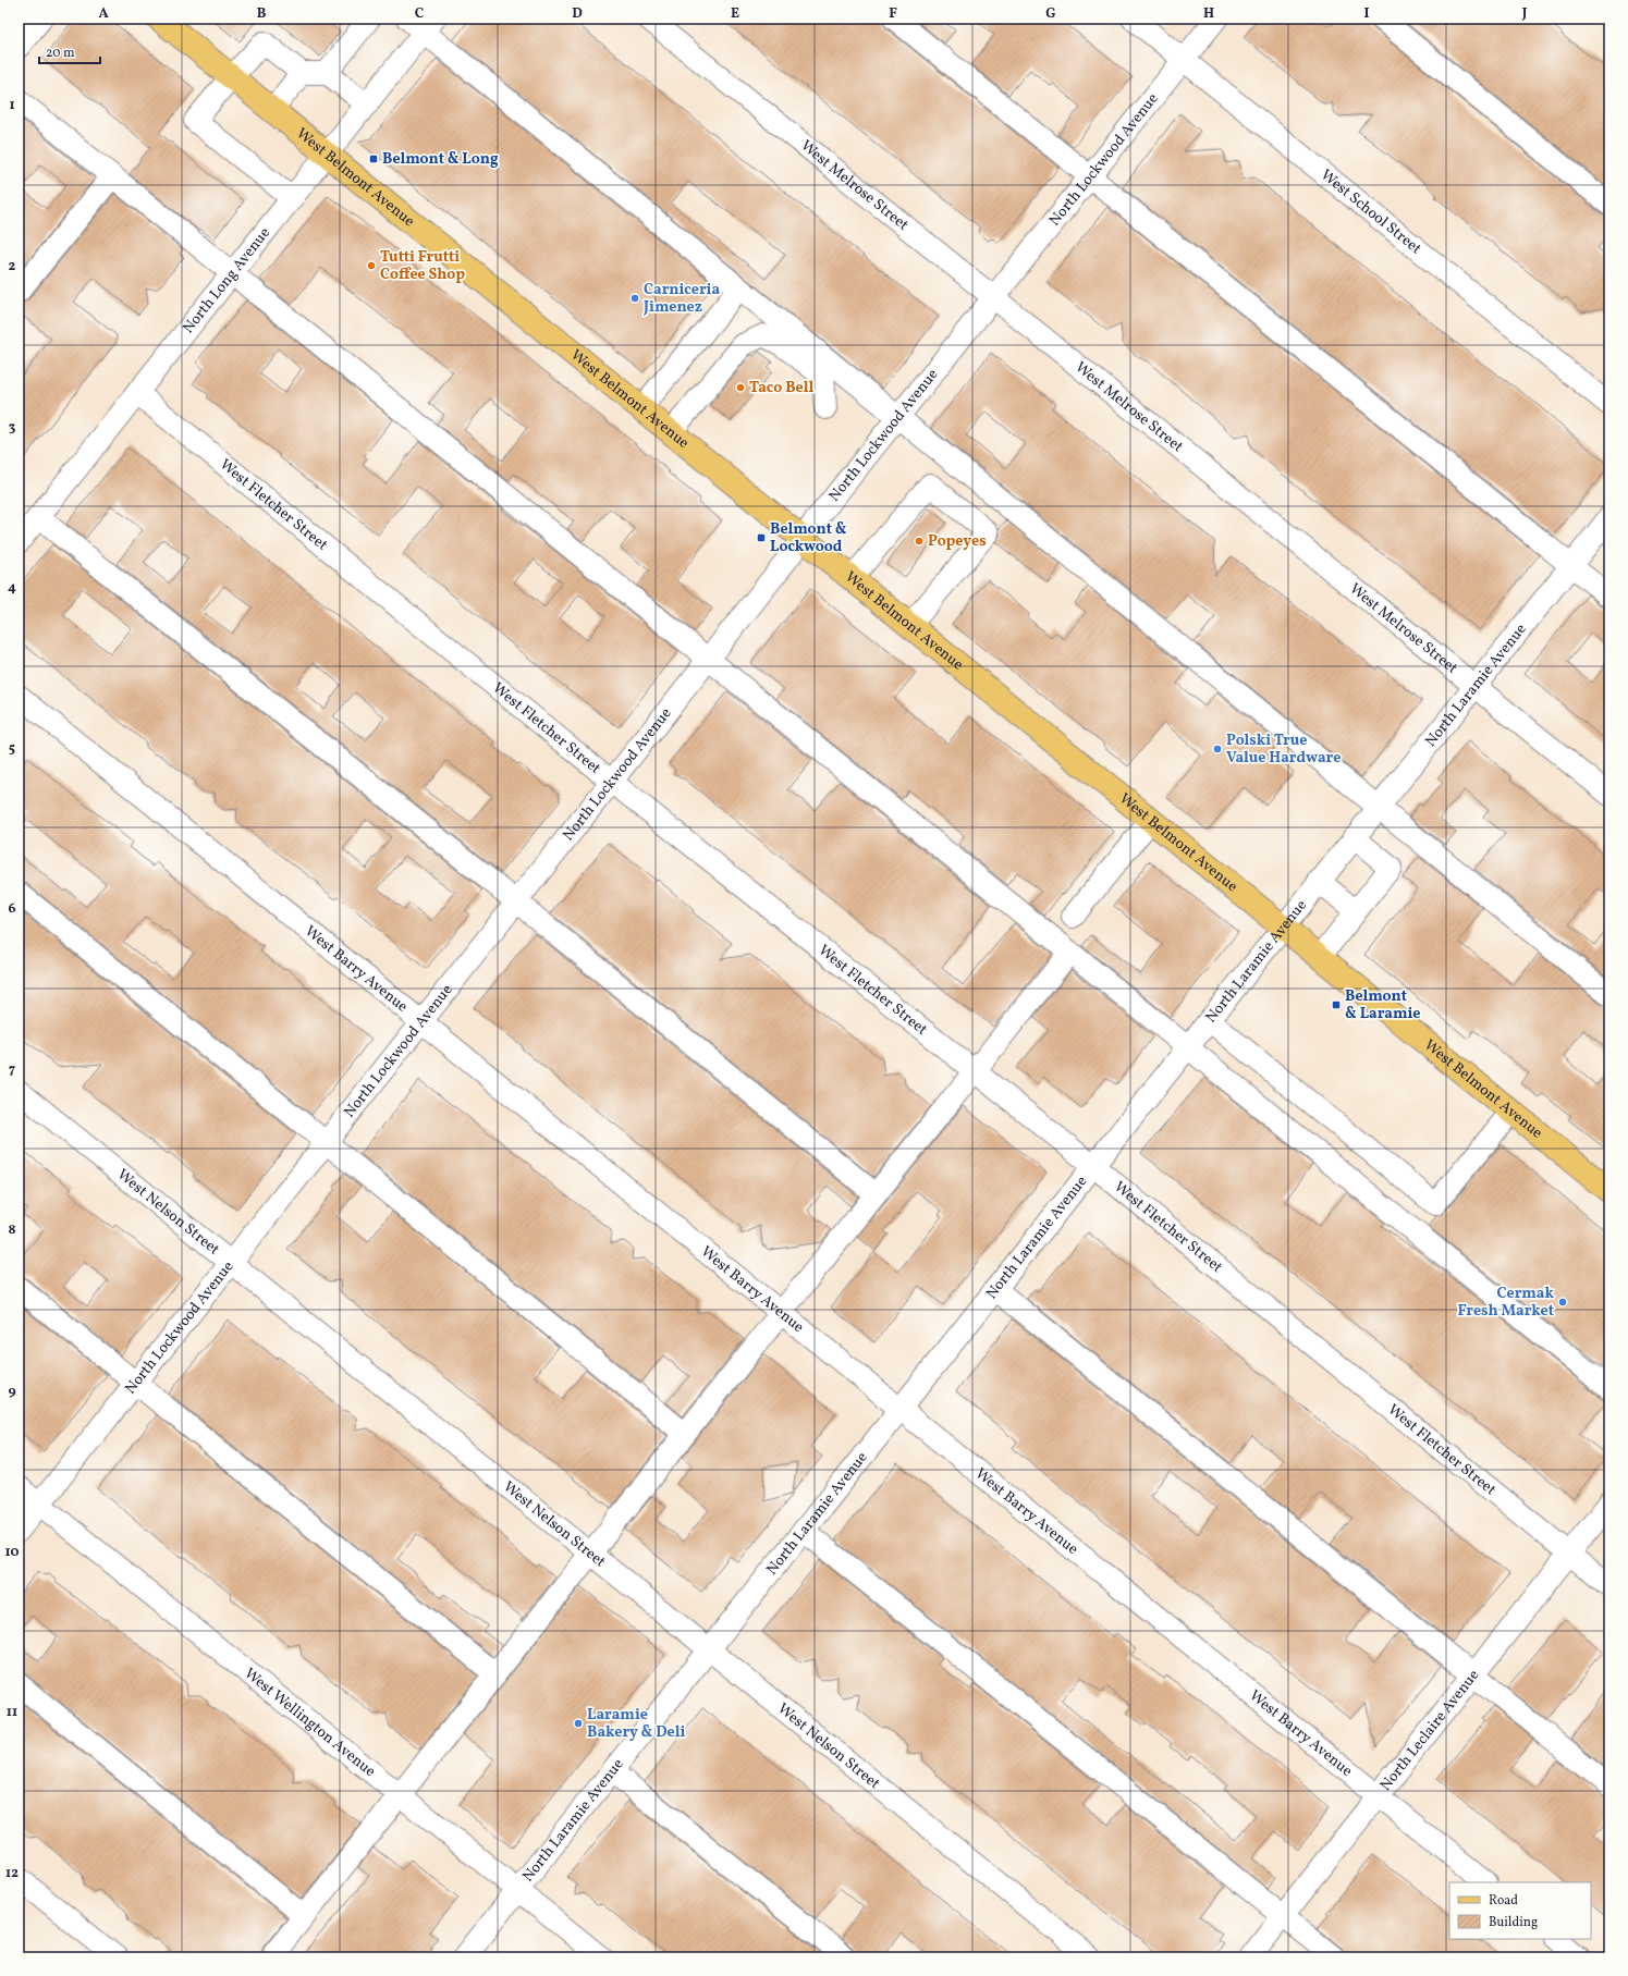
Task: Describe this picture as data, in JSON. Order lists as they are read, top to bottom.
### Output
{
  "streets": {
    "main road": ["West Belmont Avenue"],
    "street": [
      "North Lockwood Avenue",
      "West Melrose Street",
      "West School Street",
      "North Long Avenue",
      "West Fletcher Street",
      "North Laramie Avenue",
      "West Barry Avenue",
      "West Nelson Street",
      "West Wellington Avenue",
      "North Leclaire Avenue"
    ]
  },
  "crossings": [
    ["North Lockwood Avenue", "West Belmont Avenue"],
    ["North Lockwood Avenue", "West Melrose Street"],
    ["North Lockwood Avenue", "West School Street"],
    ["North Lockwood Avenue", "West Fletcher Street"],
    ["North Lockwood Avenue", "West Barry Avenue"],
    ["North Lockwood Avenue", "West Nelson Street"],
    ["North Lockwood Avenue", "West Wellington Avenue"],
    ["West Belmont Avenue", "North Long Avenue"],
    ["West Belmont Avenue", "North Laramie Avenue"],
    ["West Melrose Street", "North Laramie Avenue"],
    ["North Long Avenue", "West Fletcher Street"],
    ["West Fletcher Street", "North Laramie Avenue"],
    ["West Fletcher Street", "North Leclaire Avenue"],
    ["North Laramie Avenue", "West Barry Avenue"],
    ["North Laramie Avenue", "West Nelson Street"],
    ["North Laramie Avenue", "West Wellington Avenue"],
    ["West Barry Avenue", "North Leclaire Avenue"]
  ],
  "places": {
    "transit": ["Belmont & Long", "Belmont & Lockwood", "Belmont & Laramie"],
    "other": [
      "Tutti Frutti Coffee Shop",
      "Carniceria Jimenez",
      "Taco Bell",
      "Popeyes",
      "Polski True Value Hardware",
      "Cermak Fresh Market",
      "Laramie Bakery & Deli"
    ]
  },
  "legend": ["Road", "Building"],
  "scale_bar": "20 m",
  "grid": {
    "columns": [
      "A",
      "B",
      "C",
      "D",
      "E",
      "F",
      "G",
      "H",
      "I",
      "J"
    ],
    "rows": [
      "1",
      "2",
      "3",
      "4",
      "5",
      "6",
      "7",
      "8",
      "9",
      "10",
      "11",
      "12"
    ]
  }
}
